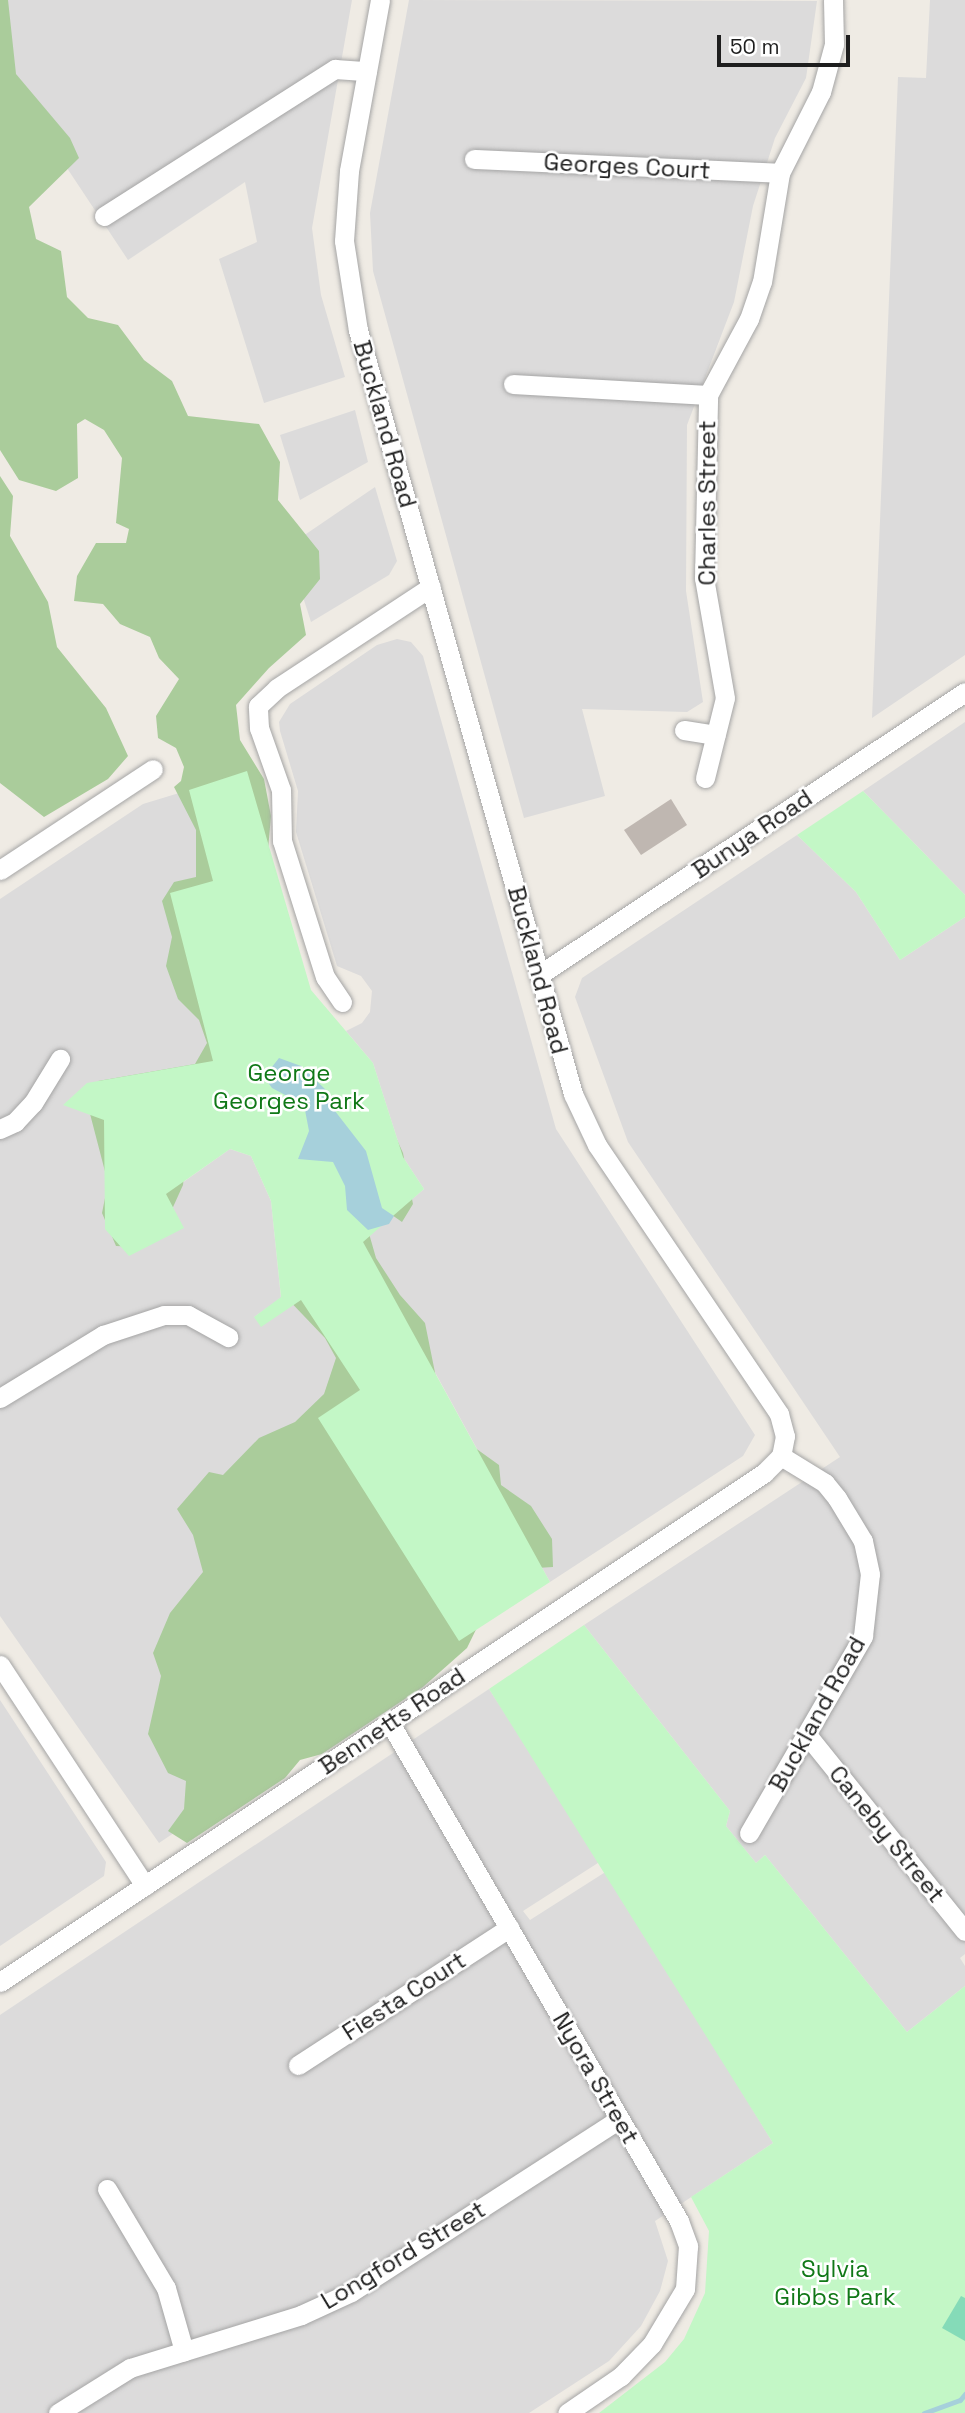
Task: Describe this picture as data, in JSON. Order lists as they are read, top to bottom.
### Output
{
  "streets": {
    "street": [
      "Georges Court",
      "Buckland Road",
      "Charles Street",
      "Bunya Road",
      "Bennetts Road",
      "Caneby Street",
      "Fiesta Court",
      "Nyora Street",
      "Longford Street"
    ]
  },
  "crossings": [
    ["Georges Court", "Charles Street"],
    ["Buckland Road", "Bunya Road"],
    ["Buckland Road", "Bennetts Road"],
    ["Buckland Road", "Caneby Street"],
    ["Bennetts Road", "Nyora Street"],
    ["Fiesta Court", "Nyora Street"],
    ["Nyora Street", "Longford Street"]
  ],
  "parks": ["George Georges Park", "Sylvia Gibbs Park"],
  "scale_bar": "50 m"
}
